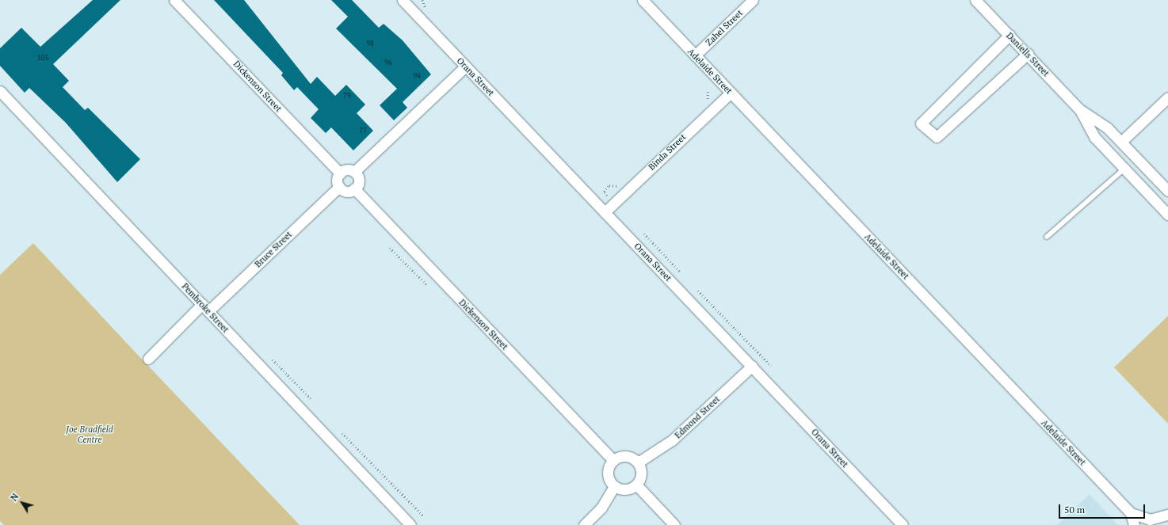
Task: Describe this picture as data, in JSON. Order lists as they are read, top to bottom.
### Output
{
  "streets": {
    "street": [
      "Zahel Street",
      "Daniells Street",
      "Adelaide Street",
      "Orana Street",
      "Dickenson Street",
      "Binda Street",
      "Bruce Street",
      "Pembroke Street",
      "Edmond Street"
    ]
  },
  "crossings": [
    ["Zahel Street", "Adelaide Street"],
    ["Adelaide Street", "Binda Street"],
    ["Orana Street", "Binda Street"],
    ["Orana Street", "Edmond Street"],
    ["Dickenson Street", "Bruce Street"],
    ["Dickenson Street", "Edmond Street"],
    ["Bruce Street", "Pembroke Street"]
  ],
  "parks": ["Joe Bradfield Centre"],
  "house_numbers": [
    "98",
    "105",
    "96",
    "94",
    "79",
    "77"
  ],
  "scale_bar": "50 m",
  "north": "top left"
}
